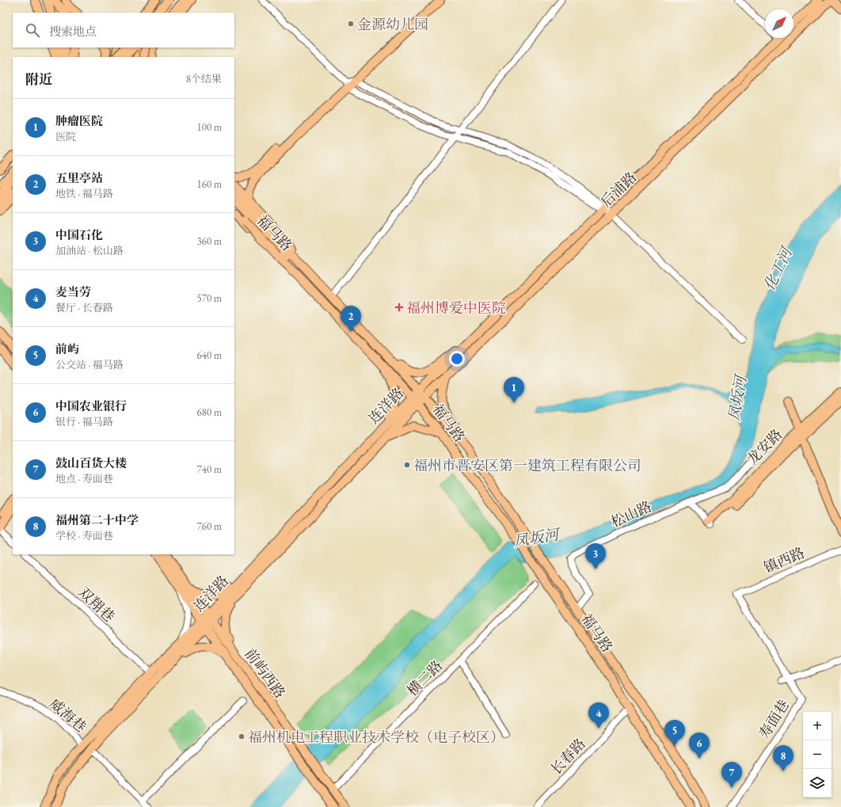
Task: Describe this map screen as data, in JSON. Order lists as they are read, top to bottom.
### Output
{
  "streets": {
    "main road": [
      "后浦路",
      "福马路",
      "连洋路",
      "龙安路",
      "前屿西路"
    ],
    "street": [
      "松山路",
      "镇西路",
      "双翔巷",
      "横二路",
      "威海巷",
      "寿面巷",
      "长春路"
    ]
  },
  "crossings": [
    ["后浦路", "福马路"],
    ["后浦路", "连洋路"],
    ["福马路", "连洋路"],
    ["福马路", "松山路"],
    ["福马路", "长春路"],
    ["连洋路", "双翔巷"],
    ["连洋路", "前屿西路"],
    ["连洋路", "威海巷"],
    ["镇西路", "寿面巷"],
    ["前屿西路", "横二路"]
  ],
  "water": ["化工河", "凤坂河"],
  "places": {
    "other": ["金源幼儿园", "福州市晋安区第一建筑工程有限公司", "福州机电工程职业技术学校（电子校区）"],
    "health": ["福州博爱中医院"]
  },
  "north": "top right",
  "page": {
    "search": "搜索地点",
    "heading": ["附近", "8个结果"],
    "list": [
      {
        "mark": "1",
        "name": "肿瘤医院",
        "note": "医院",
        "value": "100 m"
      },
      {
        "mark": "2",
        "name": "五里亭站",
        "note": "地铁 · 福马路",
        "value": "160 m"
      },
      {
        "mark": "3",
        "name": "中国石化",
        "note": "加油站 · 松山路",
        "value": "360 m"
      },
      {
        "mark": "4",
        "name": "麦当劳",
        "note": "餐厅 · 长春路",
        "value": "570 m"
      },
      {
        "mark": "5",
        "name": "前屿",
        "note": "公交站 · 福马路",
        "value": "640 m"
      },
      {
        "mark": "6",
        "name": "中国农业银行",
        "note": "银行 · 福马路",
        "value": "680 m"
      },
      {
        "mark": "7",
        "name": "鼓山百货大楼",
        "note": "地点 · 寿面巷",
        "value": "740 m"
      },
      {
        "mark": "8",
        "name": "福州第二十中学",
        "note": "学校 · 寿面巷",
        "value": "760 m"
      }
    ],
    "pins": [
      "2",
      "1",
      "3",
      "4",
      "5",
      "6",
      "8",
      "7"
    ],
    "map_buttons": ["+", "−"]
  }
}
